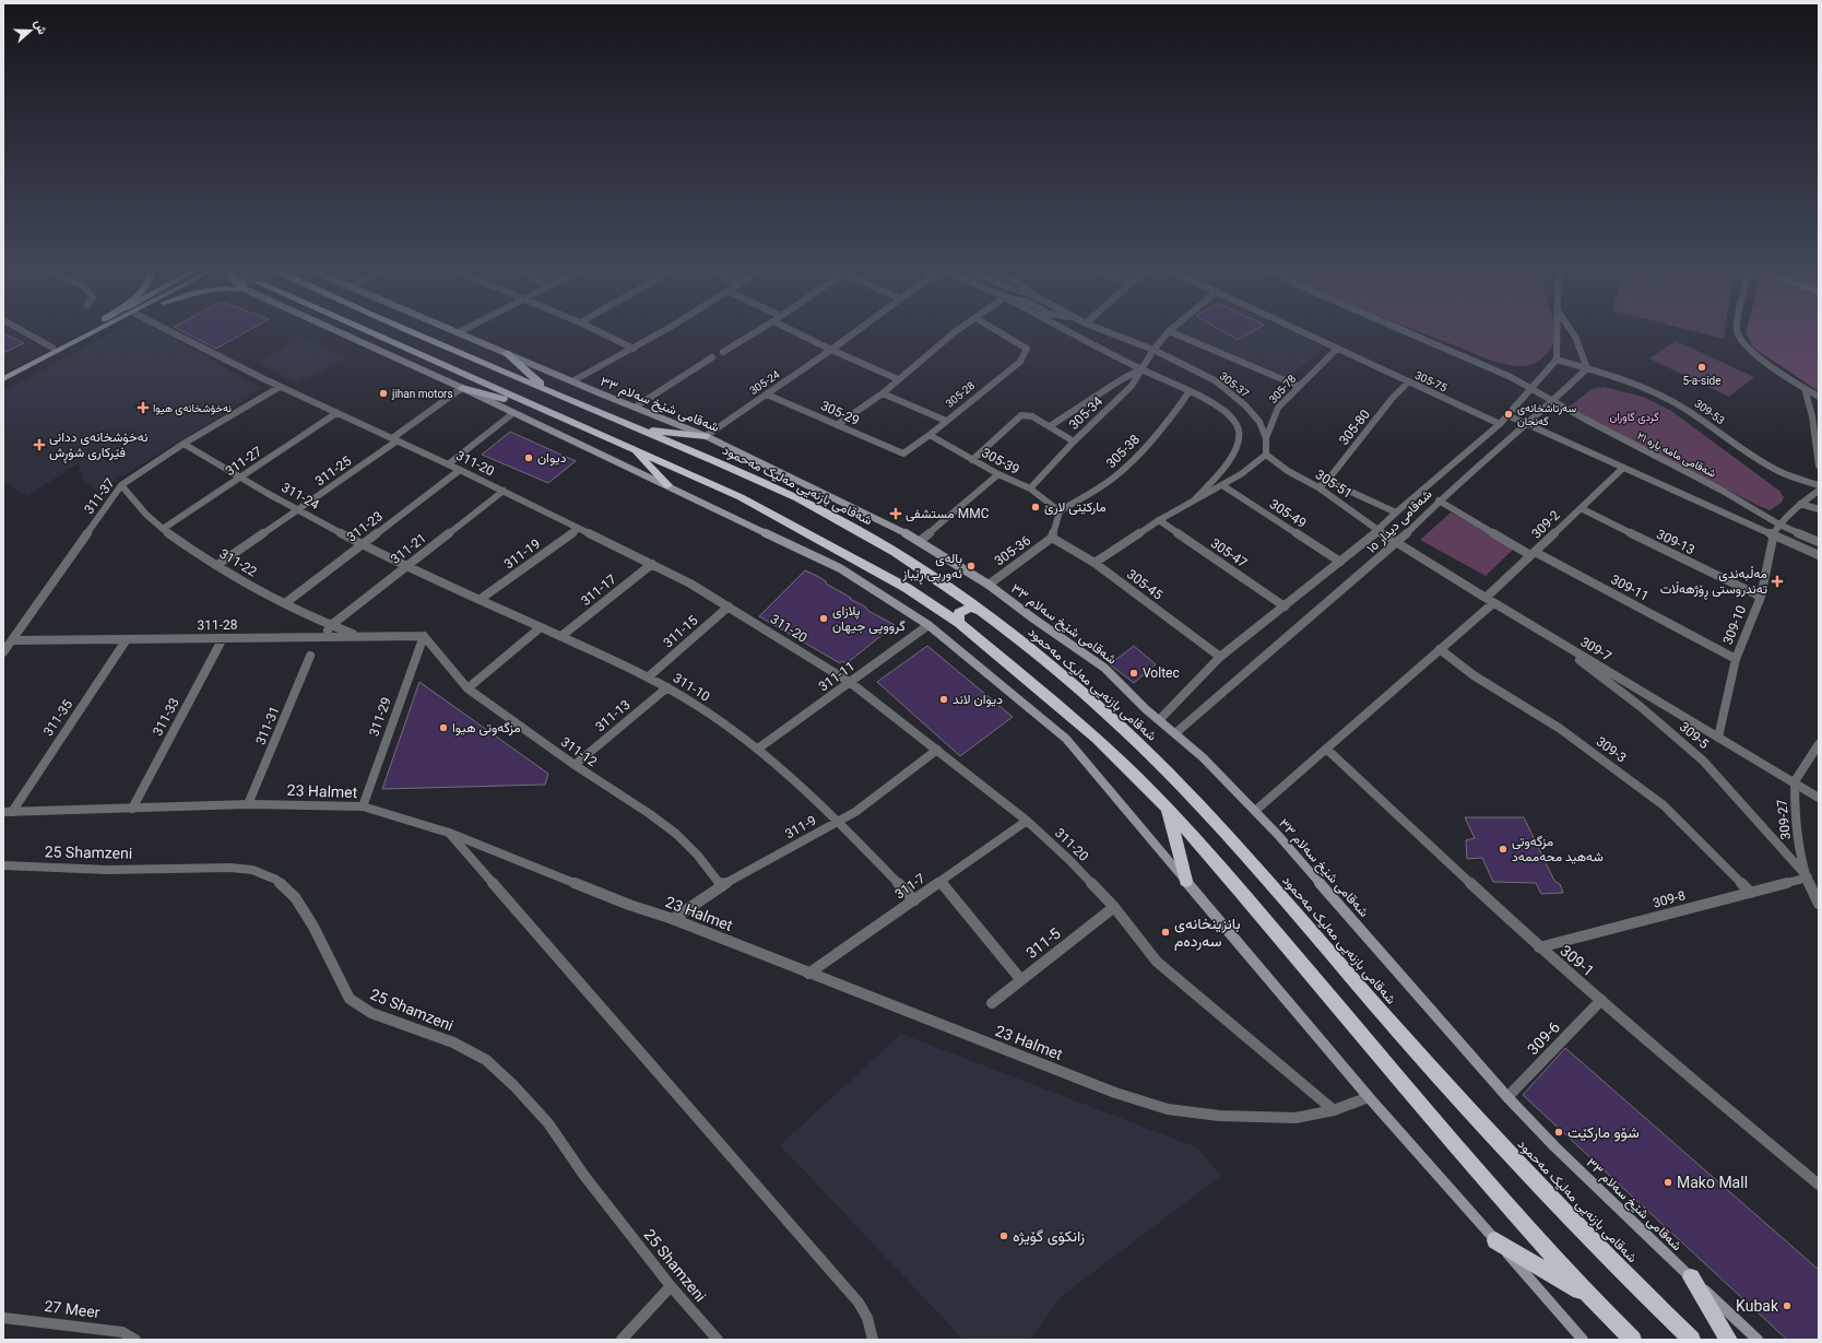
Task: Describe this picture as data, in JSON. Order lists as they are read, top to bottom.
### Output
{
  "streets": {
    "highway": ["شەقامی بازنەیی مەلیک مەحمود"],
    "main road": ["شەقامی شێخ سەلام ٣٣"],
    "street": [
      "305-75",
      "305-24",
      "305-37",
      "305-78",
      "305-28",
      "309-53",
      "305-29",
      "305-34",
      "305-80",
      "305-38",
      "شەقامی مامە یارە ٢١",
      "311-27",
      "305-39",
      "311-20",
      "311-25",
      "305-51",
      "311-37",
      "311-24",
      "305-49",
      "شەقامی دیدار ١٥",
      "309-2",
      "311-23",
      "309-13",
      "311-21",
      "305-36",
      "305-47",
      "311-19",
      "311-22",
      "305-45",
      "309-11",
      "311-17",
      "311-28",
      "309-10",
      "311-15",
      "309-7",
      "311-11",
      "311-10",
      "311-13",
      "311-33",
      "311-29",
      "311-35",
      "311-31",
      "309-5",
      "309-3",
      "311-12",
      "23 Halmet",
      "309-27",
      "311-9",
      "25 Shamzeni",
      "311-7",
      "309-8",
      "311-5",
      "309-1",
      "309-6",
      "27 Meer"
    ]
  },
  "crossings": [
    ["305-75", "305-78"],
    ["305-75", "305-80"],
    ["305-75", "شەقامی دیدار ١٥"],
    ["305-24", "شەقامی شێخ سەلام ٣٣"],
    ["305-24", "305-29"],
    ["305-37", "305-78"],
    ["305-37", "305-34"],
    ["305-78", "305-51"],
    ["305-28", "305-29"],
    ["305-28", "305-39"],
    ["شەقامی شێخ سەلام ٣٣", "شەقامی دیدار ١٥"],
    ["شەقامی شێخ سەلام ٣٣", "309-2"],
    ["شەقامی شێخ سەلام ٣٣", "305-36"],
    ["شەقامی شێخ سەلام ٣٣", "309-6"],
    ["309-53", "شەقامی دیدار ١٥"],
    ["305-34", "305-39"],
    ["305-80", "305-51"],
    ["305-38", "305-39"],
    ["شەقامی مامە یارە ٢١", "شەقامی دیدار ١٥"],
    ["شەقامی مامە یارە ٢١", "309-10"],
    ["311-27", "311-20"],
    ["311-27", "311-24"],
    ["311-27", "311-22"],
    ["311-20", "311-25"],
    ["311-20", "311-37"],
    ["311-20", "311-23"],
    ["311-20", "311-21"],
    ["311-20", "311-19"],
    ["311-20", "311-17"],
    ["311-20", "311-15"],
    ["311-20", "311-11"],
    ["311-20", "23 Halmet"],
    ["311-20", "311-9"],
    ["311-20", "311-7"],
    ["311-20", "311-5"],
    ["311-25", "311-24"],
    ["311-25", "311-22"],
    ["305-51", "شەقامی دیدار ١٥"],
    ["305-51", "309-7"],
    ["311-37", "311-24"],
    ["311-37", "311-22"],
    ["311-37", "311-28"],
    ["311-24", "311-23"],
    ["311-24", "311-21"],
    ["311-24", "311-10"],
    ["305-49", "شەقامی دیدار ١٥"],
    ["شەقامی دیدار ١٥", "305-47"],
    ["شەقامی دیدار ١٥", "305-45"],
    ["شەقامی دیدار ١٥", "309-11"],
    ["شەقامی دیدار ١٥", "309-7"],
    ["309-2", "309-13"],
    ["309-2", "309-11"],
    ["309-2", "309-7"],
    ["309-2", "309-3"],
    ["309-2", "309-1"],
    ["311-23", "311-22"],
    ["309-13", "309-10"],
    ["311-21", "311-22"],
    ["311-21", "311-10"],
    ["305-36", "305-45"],
    ["311-19", "311-10"],
    ["311-22", "311-28"],
    ["309-11", "309-10"],
    ["311-17", "311-10"],
    ["311-28", "311-33"],
    ["311-28", "311-29"],
    ["311-28", "311-35"],
    ["311-28", "311-12"],
    ["309-10", "309-7"],
    ["311-15", "311-10"],
    ["309-7", "309-5"],
    ["309-7", "309-27"],
    ["311-11", "311-10"],
    ["311-10", "311-13"],
    ["311-10", "311-9"],
    ["311-10", "311-7"],
    ["311-13", "311-12"],
    ["311-33", "23 Halmet"],
    ["311-29", "311-12"],
    ["311-29", "23 Halmet"],
    ["311-35", "23 Halmet"],
    ["311-31", "23 Halmet"],
    ["309-5", "309-27"],
    ["309-5", "309-8"],
    ["309-3", "309-8"],
    ["311-12", "311-9"],
    ["23 Halmet", "311-9"],
    ["23 Halmet", "311-7"],
    ["309-27", "309-8"],
    ["309-8", "309-1"],
    ["309-1", "309-6"]
  ],
  "parks": ["گردی گاوران"],
  "places": {
    "other": [
      "5-a-side",
      "jihan motors",
      "سەرتاشخانەی گەنجان",
      "دیوان",
      "مارکێتی لارێ",
      "بالەی ئەورپی ڕێباز",
      "پلازای گرووپی جیهان",
      "Voltec",
      "دیوان لاند",
      "مزگەوتی هیوا",
      "مزگەوتی شەهید محەممەد",
      "بانزینخانەی سەردەم",
      "شۆو مارکێت",
      "Mako Mall",
      "زانکۆی گۆیژە",
      "Kubak"
    ],
    "health": [
      "نەخۆشخانەی هیوا",
      "نەخۆشخانەی ددانی فێرکاری شۆڕش",
      "مستشفى MMC",
      "مەڵبەندی تەندروستی ڕۆژهەڵات"
    ]
  },
  "north": "right"
}
